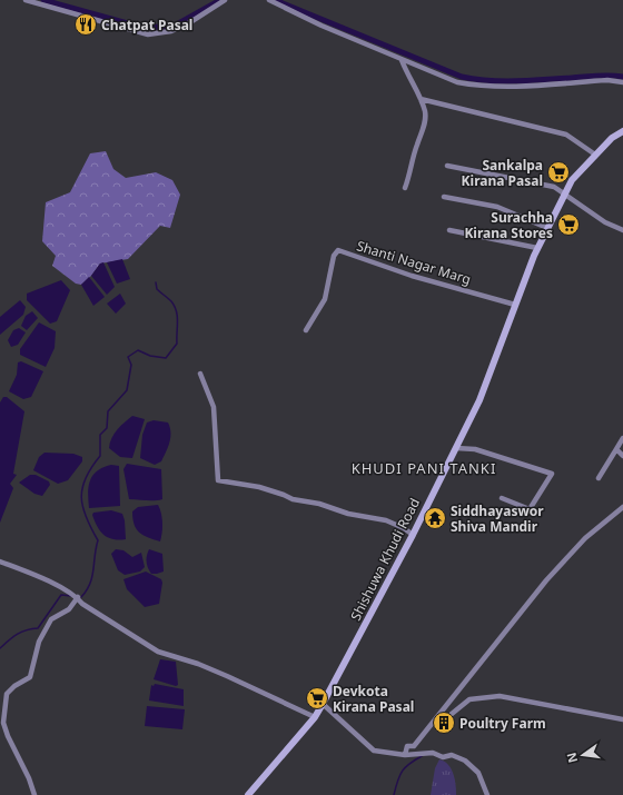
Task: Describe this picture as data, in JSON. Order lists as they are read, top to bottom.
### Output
{
  "streets": {
    "main road": ["Shishuwa Khudi Road"],
    "street": ["Shanti Nagar Marg"]
  },
  "crossings": [
    ["Shanti Nagar Marg", "Shishuwa Khudi Road"]
  ],
  "districts": ["KHUDI PANI TANKI"],
  "places": {
    "restaurant": ["Chatpat Pasal"],
    "supermarket": ["Sankalpa Kirana Pasal", "Surachha Kirana Stores", "Devkota Kirana Pasal"],
    "temple": ["Siddhayaswor Shiva Mandir"],
    "building": ["Poultry Farm"]
  },
  "north": "left"
}
